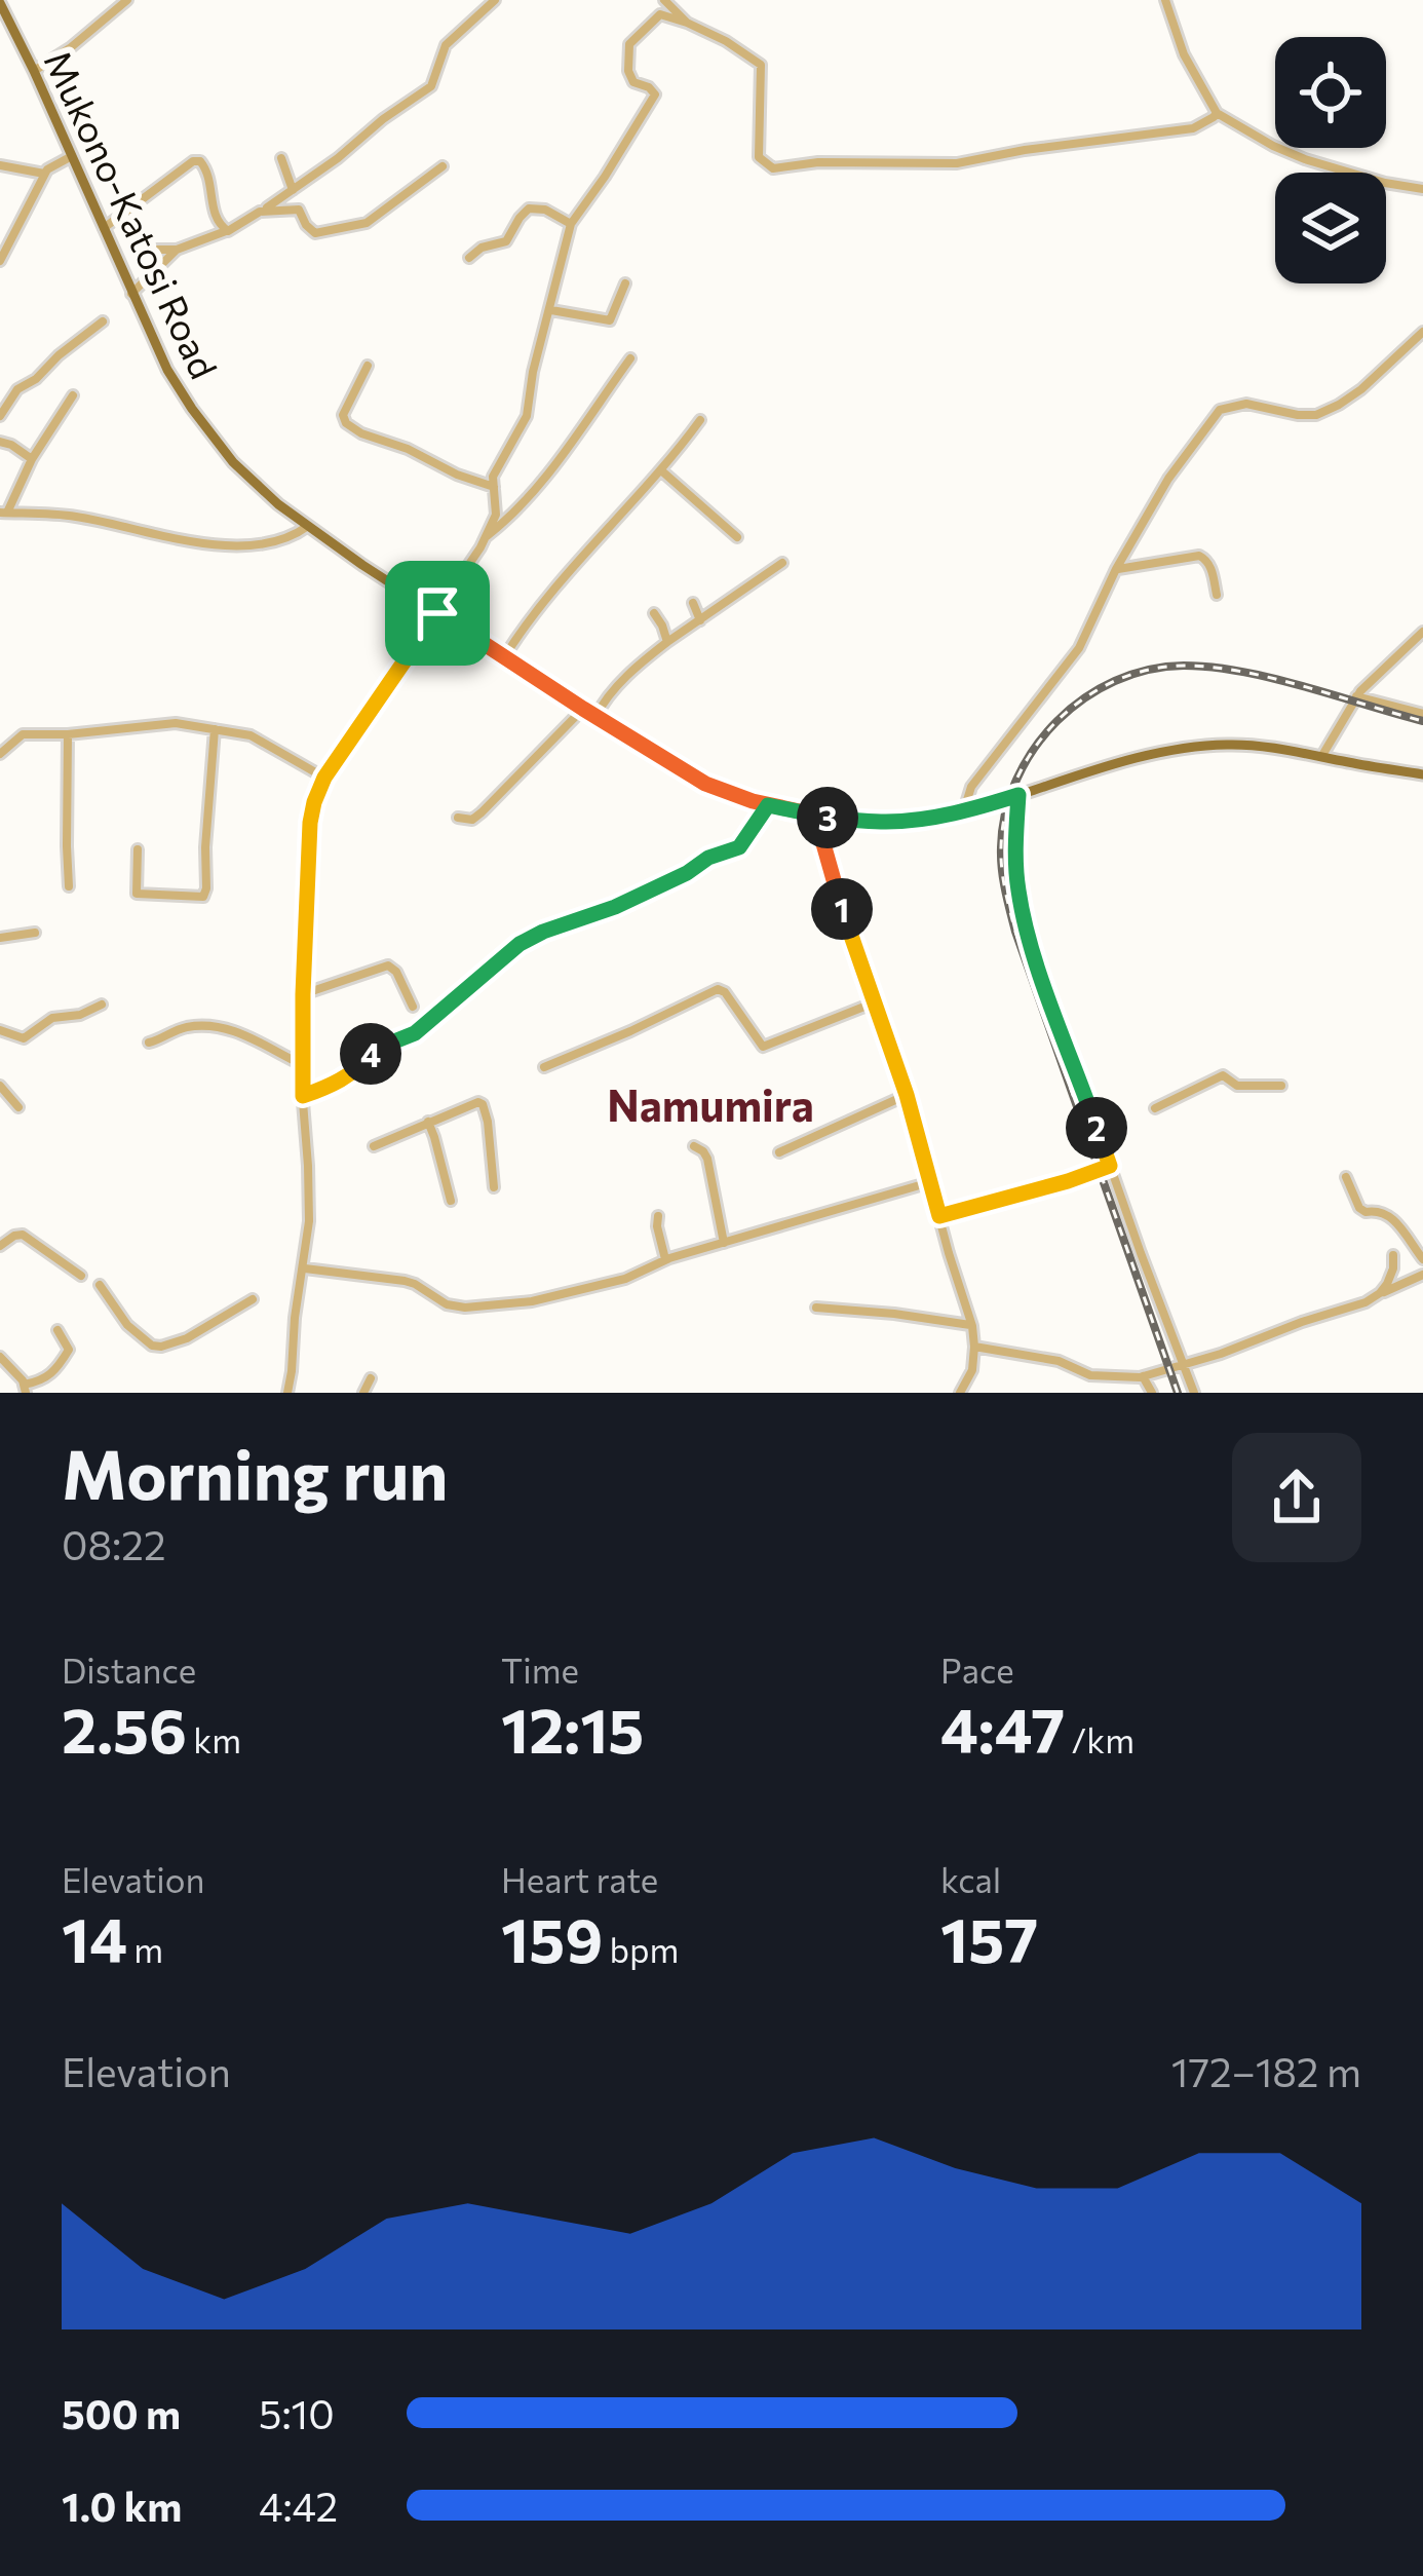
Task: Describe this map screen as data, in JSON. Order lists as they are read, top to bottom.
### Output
{
  "streets": {
    "main road": ["Mukono-Katosi Road"]
  },
  "districts": ["Namumira"],
  "page": {
    "pins": [
      "3",
      "1",
      "4",
      "2"
    ],
    "heading": ["Morning run", "08:22"],
    "stats": [
      ["Distance", "2.56 km"],
      ["Time", "12:15"],
      ["Pace", "4:47 /km"],
      ["Elevation", "14 m"],
      ["Heart rate", "159 bpm"],
      ["kcal", "157"]
    ],
    "chart": ["Elevation", "172–182 m"],
    "list": [
      {
        "name": "500 m",
        "note": "5:10"
      },
      {
        "name": "1.0 km",
        "note": "4:42"
      }
    ]
  }
}
